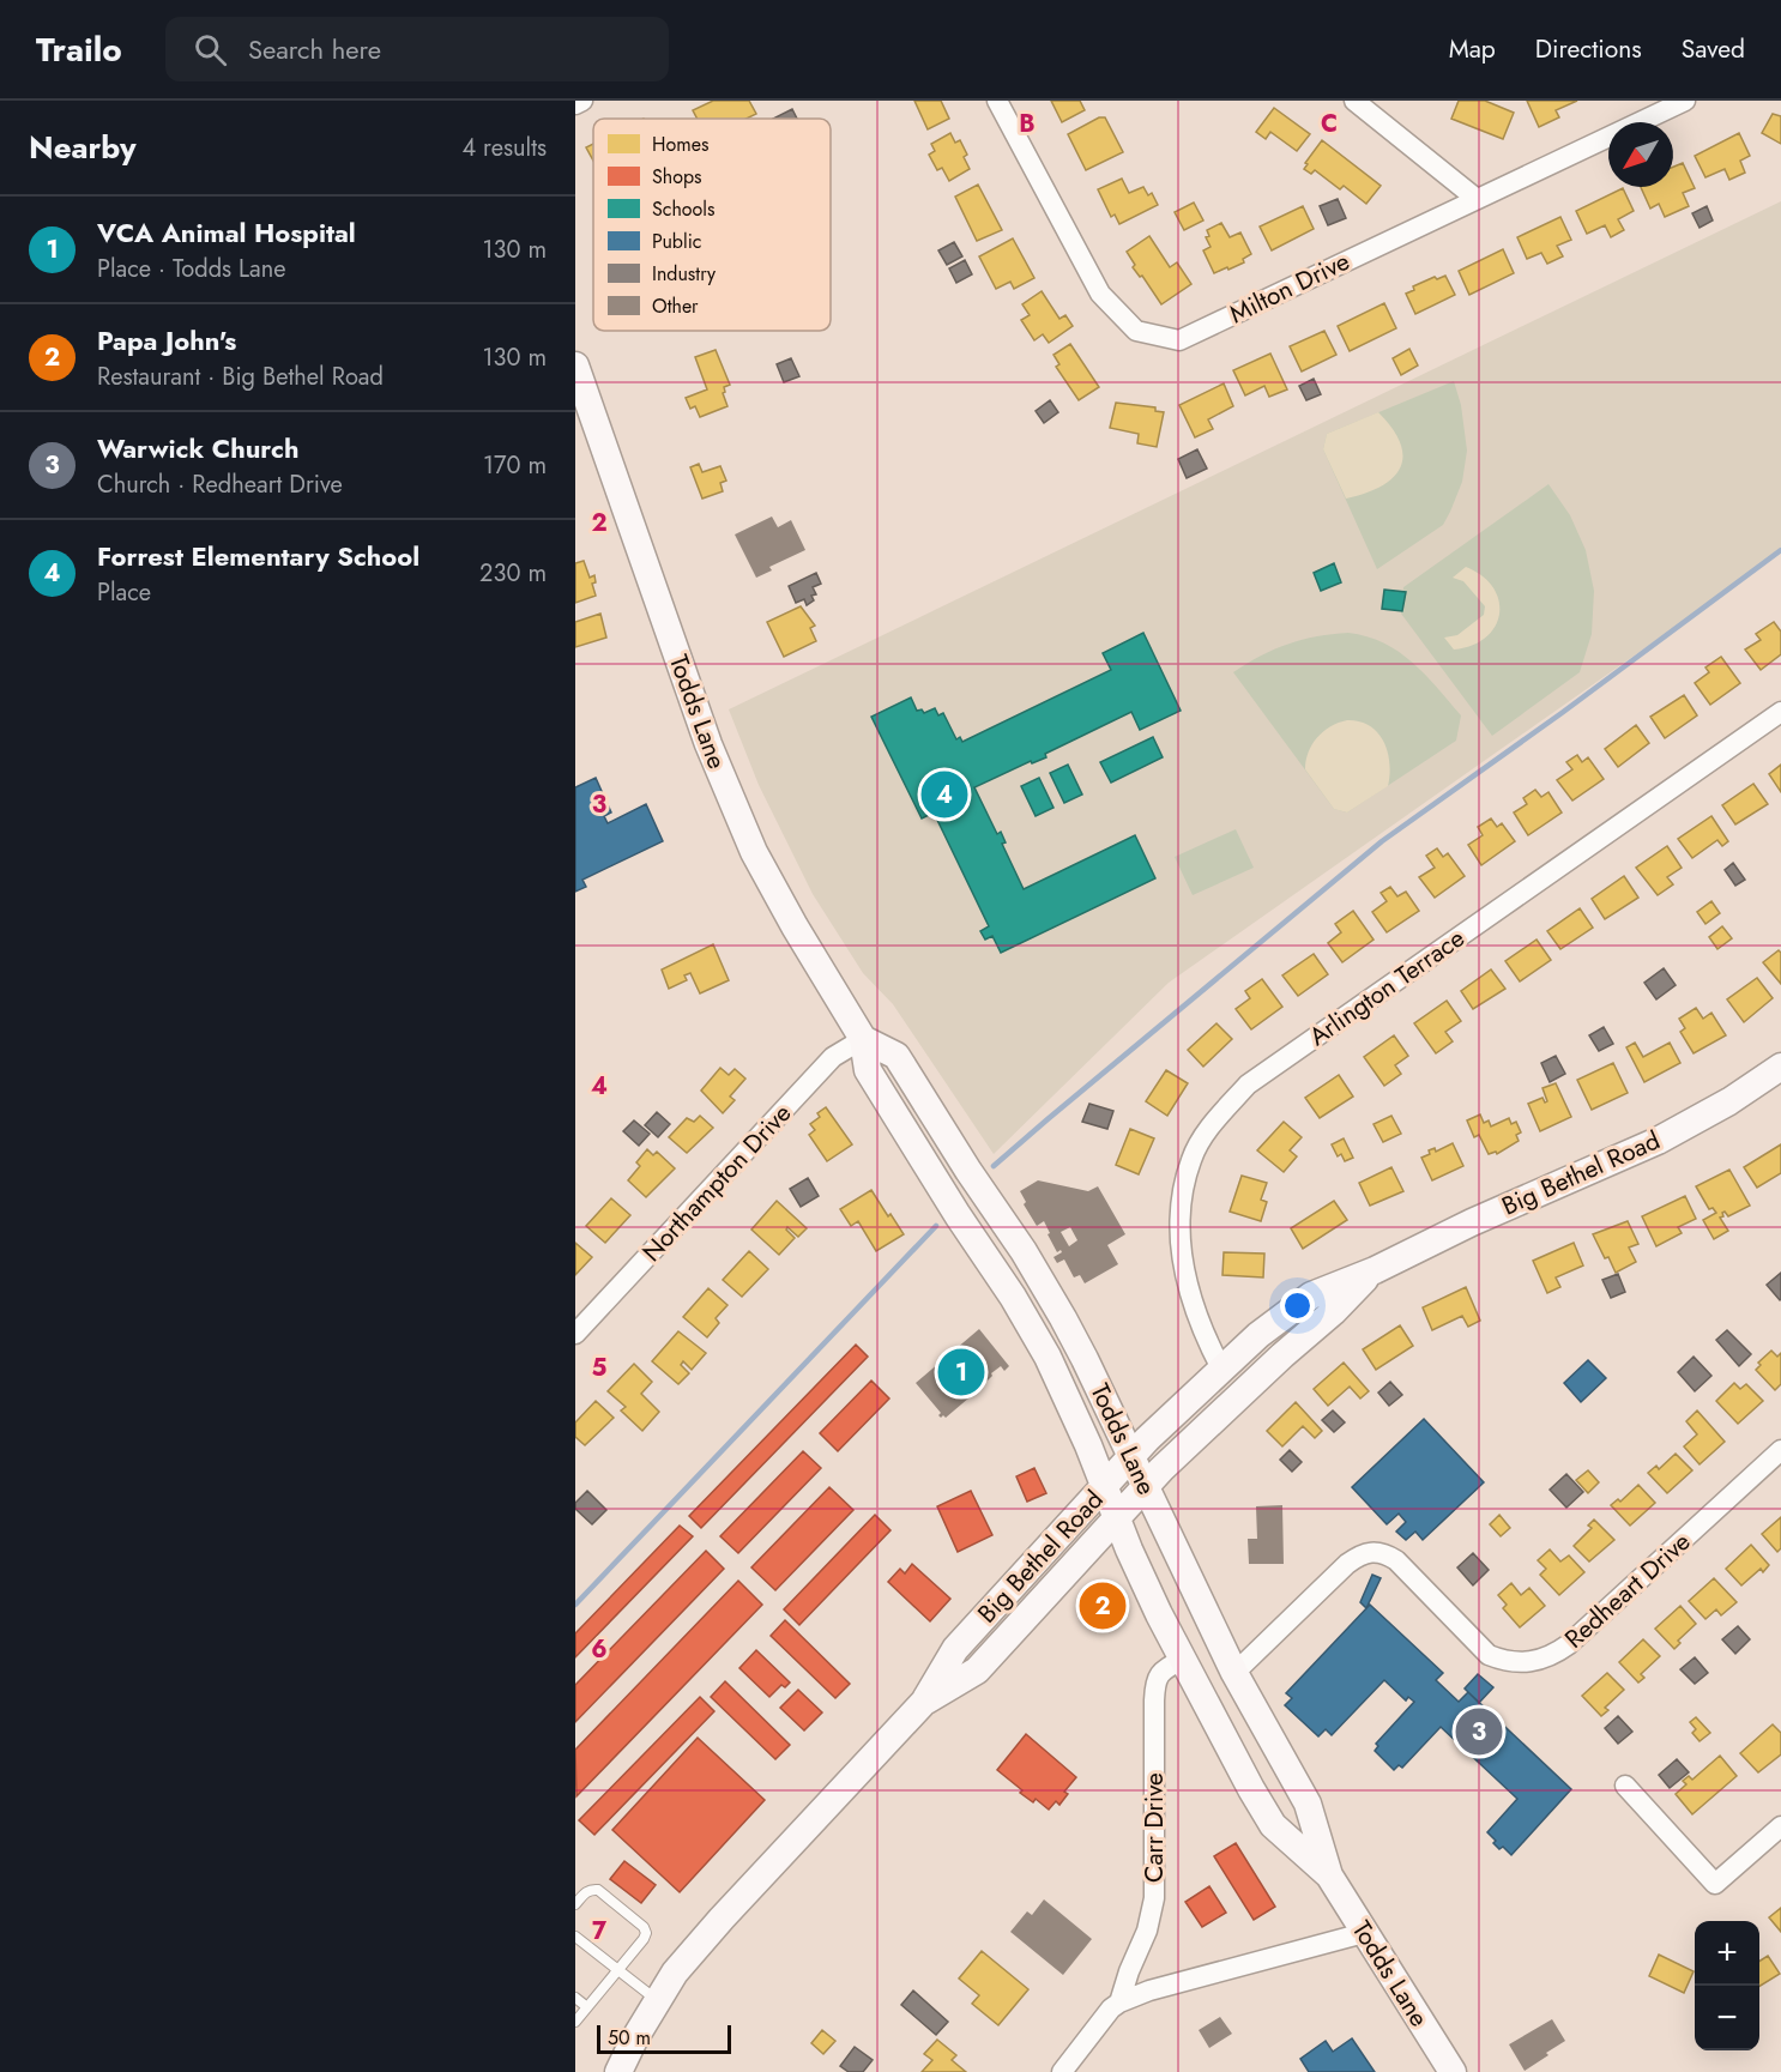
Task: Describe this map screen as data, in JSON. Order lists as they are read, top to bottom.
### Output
{
  "streets": {
    "main road": ["Todds Lane", "Big Bethel Road"],
    "street": [
      "Milton Drive",
      "Arlington Terrace",
      "Northampton Drive",
      "Redheart Drive",
      "Carr Drive"
    ]
  },
  "crossings": [
    ["Todds Lane", "Big Bethel Road"],
    ["Todds Lane", "Northampton Drive"],
    ["Todds Lane", "Redheart Drive"],
    ["Todds Lane", "Carr Drive"],
    ["Arlington Terrace", "Big Bethel Road"]
  ],
  "legend": [
    "Homes",
    "Shops",
    "Schools",
    "Public",
    "Industry",
    "Other"
  ],
  "scale_bar": "50 m",
  "north": "bottom left",
  "page": {
    "header": "Trailo",
    "search": "Search here",
    "nav": ["Map", "Directions", "Saved"],
    "heading": ["Nearby", "4 results"],
    "list": [
      {
        "mark": "1",
        "name": "VCA Animal Hospital",
        "note": "Place · Todds Lane",
        "value": "130 m"
      },
      {
        "mark": "2",
        "name": "Papa John's",
        "note": "Restaurant · Big Bethel Road",
        "value": "130 m"
      },
      {
        "mark": "3",
        "name": "Warwick Church",
        "note": "Church · Redheart Drive",
        "value": "170 m"
      },
      {
        "mark": "4",
        "name": "Forrest Elementary School",
        "note": "Place",
        "value": "230 m"
      }
    ],
    "pins": [
      "4",
      "1",
      "2",
      "3"
    ],
    "map_buttons": ["+", "−"],
    "scale": "50 m"
  },
  "grid": {
    "columns": ["B", "C"],
    "rows": [
      "2",
      "3",
      "4",
      "5",
      "6",
      "7"
    ]
  }
}
